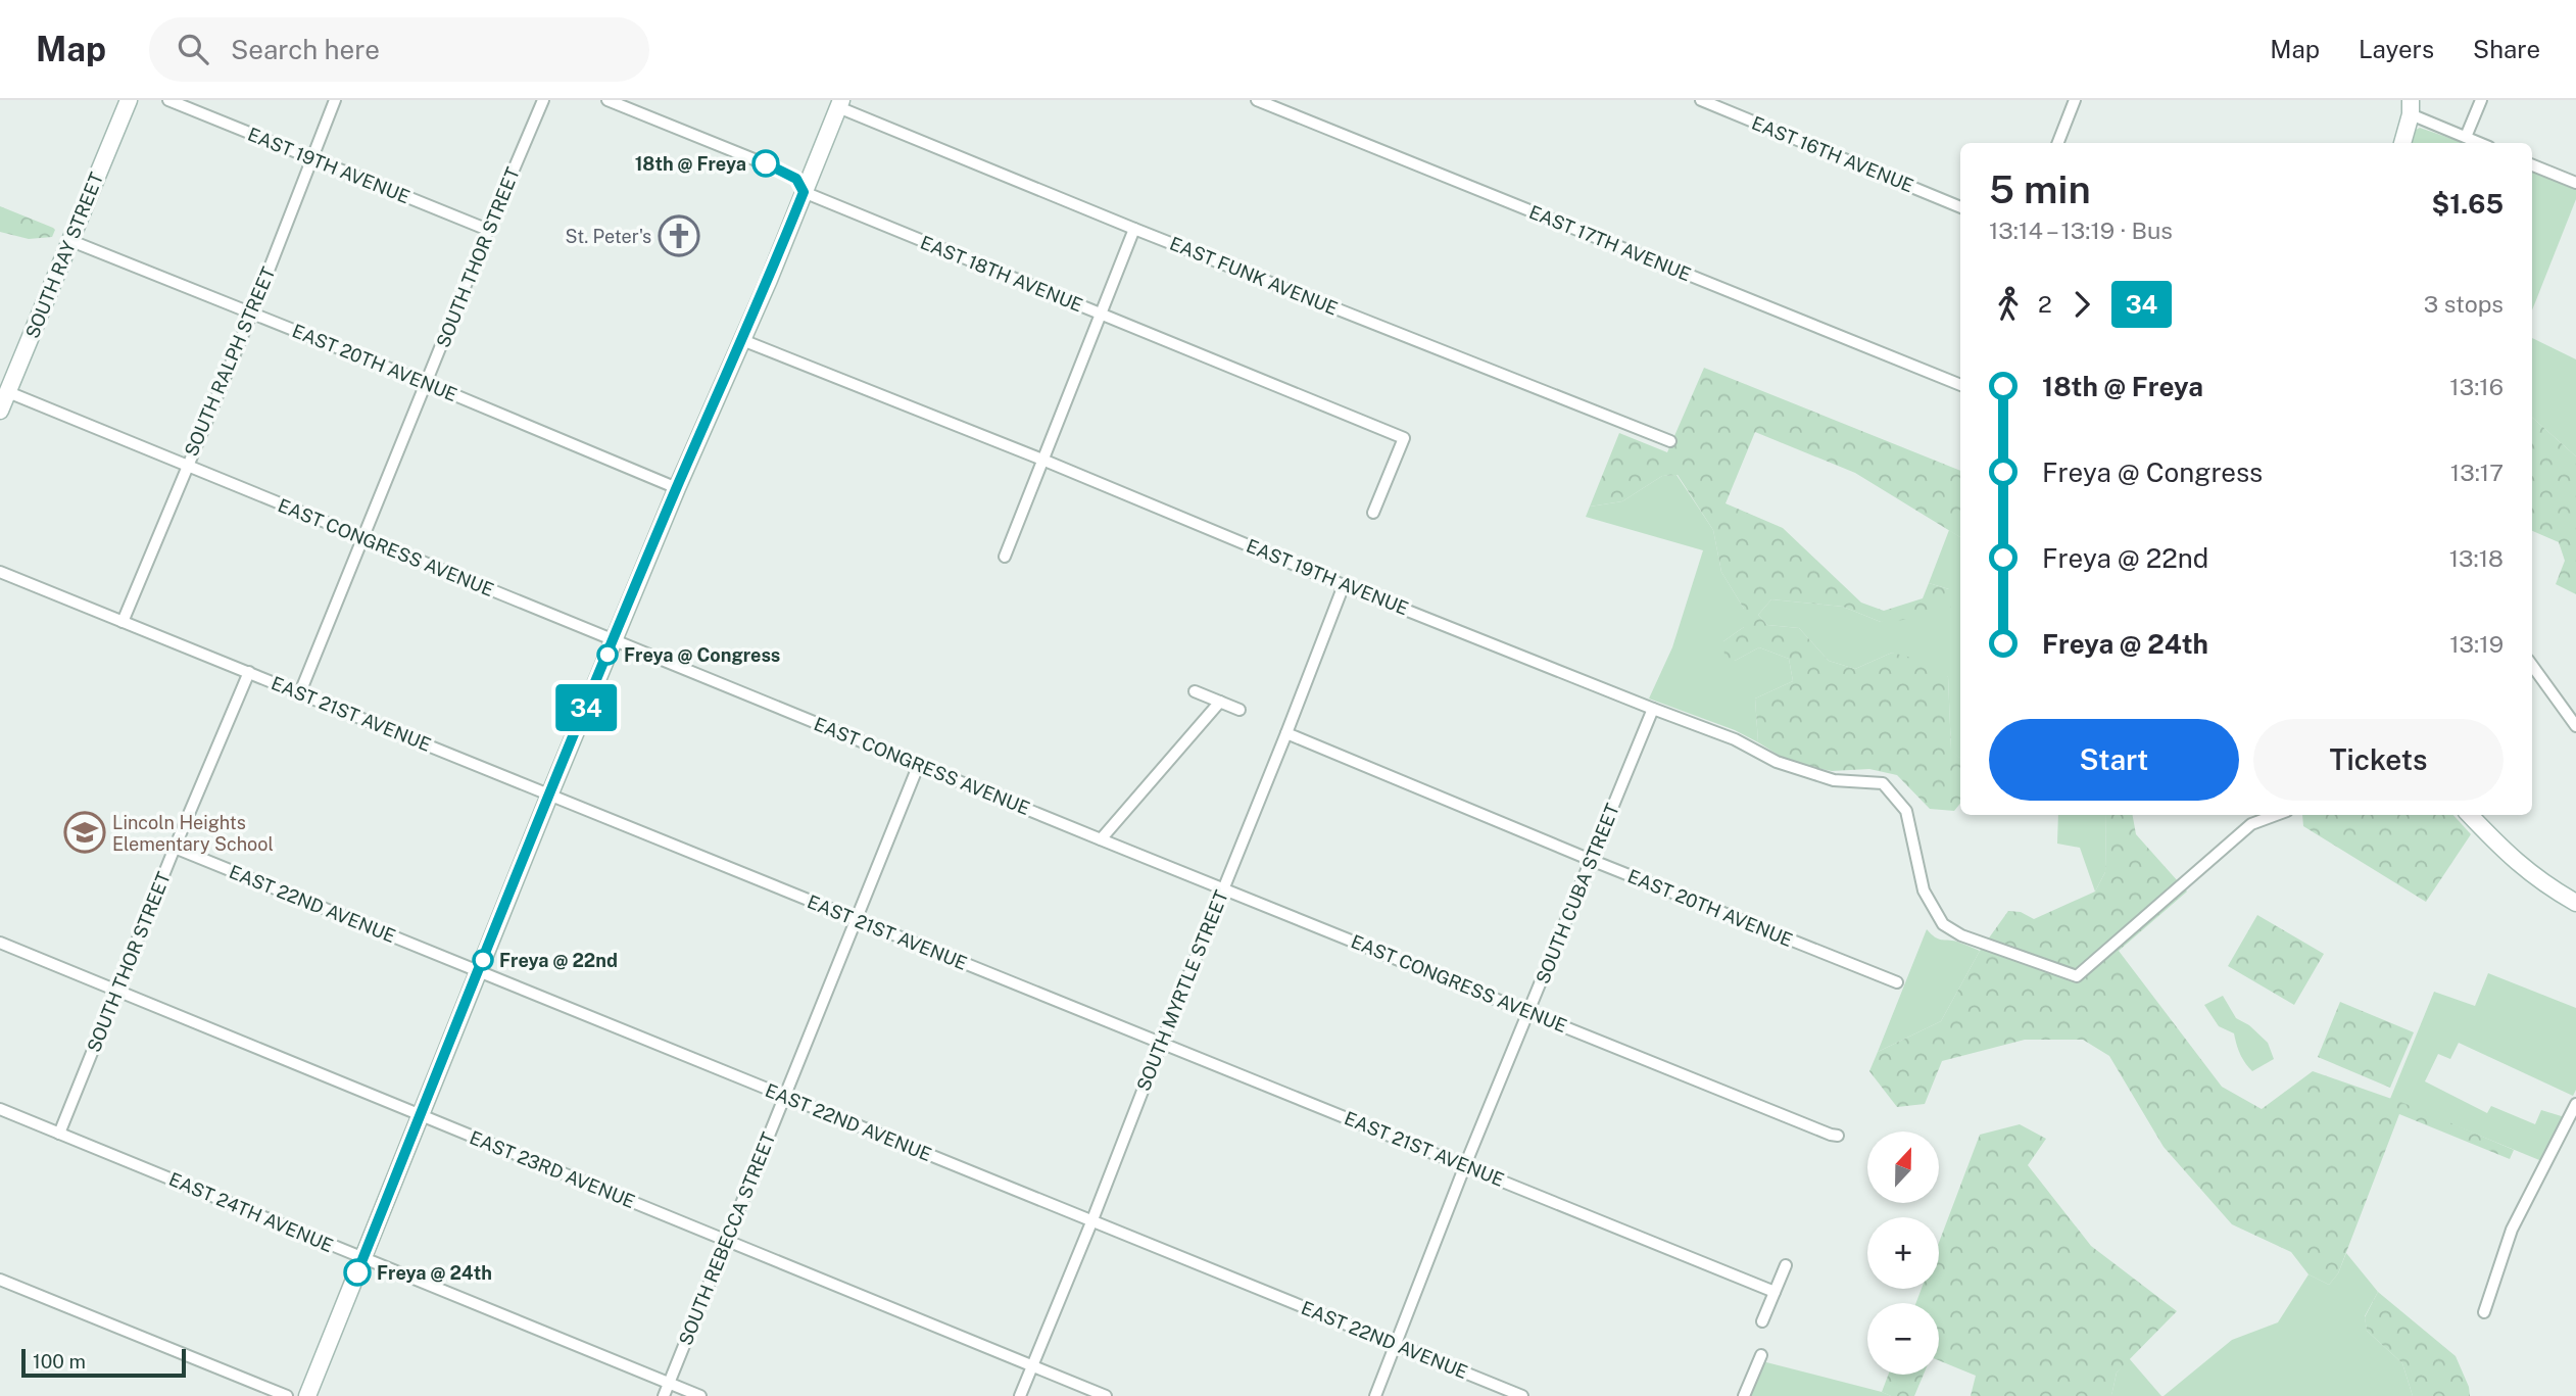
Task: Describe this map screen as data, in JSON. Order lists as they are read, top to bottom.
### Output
{
  "streets": {
    "main road": ["SOUTH RAY STREET"],
    "street": [
      "EAST 16TH AVENUE",
      "EAST 19TH AVENUE",
      "EAST 17TH AVENUE",
      "SOUTH THOR STREET",
      "EAST 18TH AVENUE",
      "EAST FUNK AVENUE",
      "SOUTH RALPH STREET",
      "EAST 20TH AVENUE",
      "EAST CONGRESS AVENUE",
      "EAST 21ST AVENUE",
      "SOUTH CUBA STREET",
      "EAST 22ND AVENUE",
      "SOUTH MYRTLE STREET",
      "EAST 23RD AVENUE",
      "EAST 24TH AVENUE",
      "SOUTH REBECCA STREET"
    ]
  },
  "crossings": [
    ["EAST 19TH AVENUE", "SOUTH THOR STREET"],
    ["EAST 19TH AVENUE", "SOUTH RALPH STREET"],
    ["EAST 19TH AVENUE", "SOUTH CUBA STREET"],
    ["EAST 19TH AVENUE", "SOUTH MYRTLE STREET"],
    ["SOUTH RAY STREET", "EAST 20TH AVENUE"],
    ["SOUTH RAY STREET", "EAST CONGRESS AVENUE"],
    ["SOUTH THOR STREET", "EAST 20TH AVENUE"],
    ["SOUTH THOR STREET", "EAST CONGRESS AVENUE"],
    ["SOUTH THOR STREET", "EAST 21ST AVENUE"],
    ["SOUTH THOR STREET", "EAST 22ND AVENUE"],
    ["SOUTH THOR STREET", "EAST 23RD AVENUE"],
    ["SOUTH THOR STREET", "EAST 24TH AVENUE"],
    ["SOUTH RALPH STREET", "EAST 20TH AVENUE"],
    ["SOUTH RALPH STREET", "EAST CONGRESS AVENUE"],
    ["SOUTH RALPH STREET", "EAST 21ST AVENUE"],
    ["EAST 20TH AVENUE", "SOUTH CUBA STREET"],
    ["EAST 20TH AVENUE", "SOUTH MYRTLE STREET"],
    ["EAST CONGRESS AVENUE", "SOUTH CUBA STREET"],
    ["EAST CONGRESS AVENUE", "SOUTH MYRTLE STREET"],
    ["EAST CONGRESS AVENUE", "SOUTH REBECCA STREET"],
    ["EAST 21ST AVENUE", "SOUTH CUBA STREET"],
    ["EAST 21ST AVENUE", "SOUTH MYRTLE STREET"],
    ["EAST 21ST AVENUE", "SOUTH REBECCA STREET"],
    ["SOUTH CUBA STREET", "EAST 22ND AVENUE"],
    ["EAST 22ND AVENUE", "SOUTH MYRTLE STREET"],
    ["EAST 22ND AVENUE", "SOUTH REBECCA STREET"],
    ["SOUTH MYRTLE STREET", "EAST 23RD AVENUE"],
    ["EAST 23RD AVENUE", "SOUTH REBECCA STREET"],
    ["EAST 24TH AVENUE", "SOUTH REBECCA STREET"]
  ],
  "places": {
    "other": [
      "18th @ Freya",
      "Freya @ Congress",
      "Freya @ 22nd",
      "Freya @ 24th"
    ],
    "church": ["St. Peter's"],
    "school or university": ["Lincoln Heights Elementary School"]
  },
  "lines": ["bus line 34"],
  "scale_bar": "100 m",
  "north": "top",
  "page": {
    "header": "Map",
    "search": "Search here",
    "nav": ["Map", "Layers", "Share"],
    "on_map": "34",
    "heading": ["5 min", "13:14 – 13:19 · Bus", "$1.65"],
    "legs": ["2", "34", "3 stops"],
    "list": [
      {
        "name": "18th @ Freya",
        "value": "13:16"
      },
      {
        "name": "Freya @ Congress",
        "value": "13:17"
      },
      {
        "name": "Freya @ 22nd",
        "value": "13:18"
      },
      {
        "name": "Freya @ 24th",
        "value": "13:19"
      }
    ],
    "buttons": ["Start", "Tickets"],
    "map_buttons": ["+", "−"],
    "scale": "100 m"
  }
}
